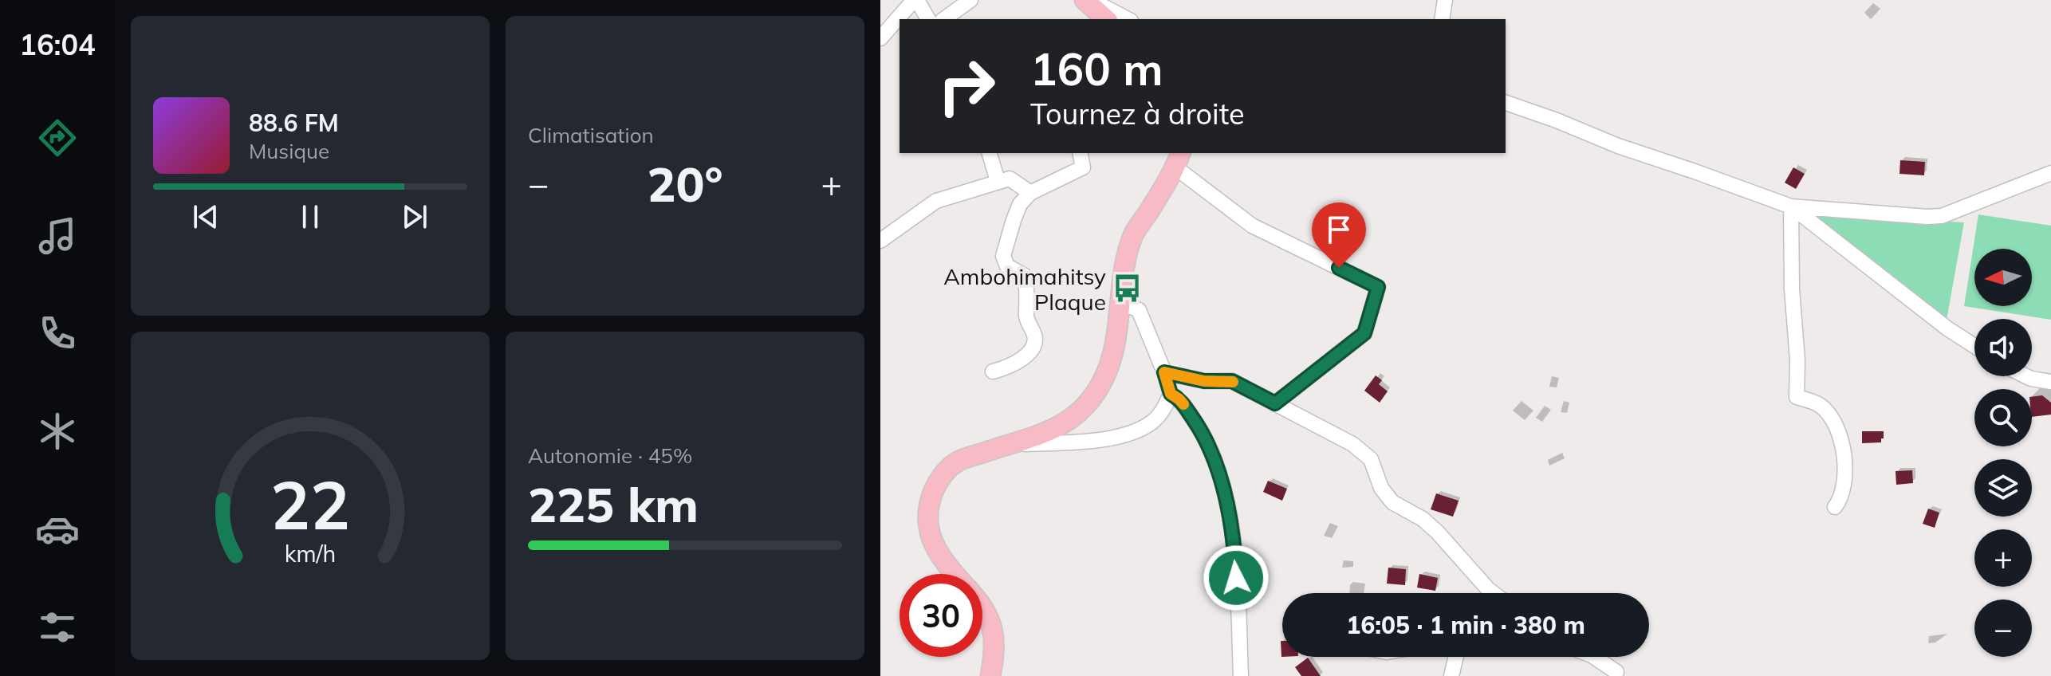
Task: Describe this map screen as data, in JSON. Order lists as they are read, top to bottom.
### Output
{
  "places": {
    "bus stop": ["Ambohimahitsy Plaque"]
  },
  "north": "left",
  "page": {
    "tabs": "16:04",
    "tile": [
      "Climatisation",
      ["Autonomie · 45%", "225 km"]
    ],
    "turn": ["160 m", "Tournez à droite"],
    "song": ["88.6 FM", "Musique"],
    "heat": ["−", "20°", "+"],
    "map_buttons": ["+", "−"],
    "limit": "30",
    "trip": "16:05 · 1 min · 380 m",
    "gauge": ["22", "km/h"]
  }
}
